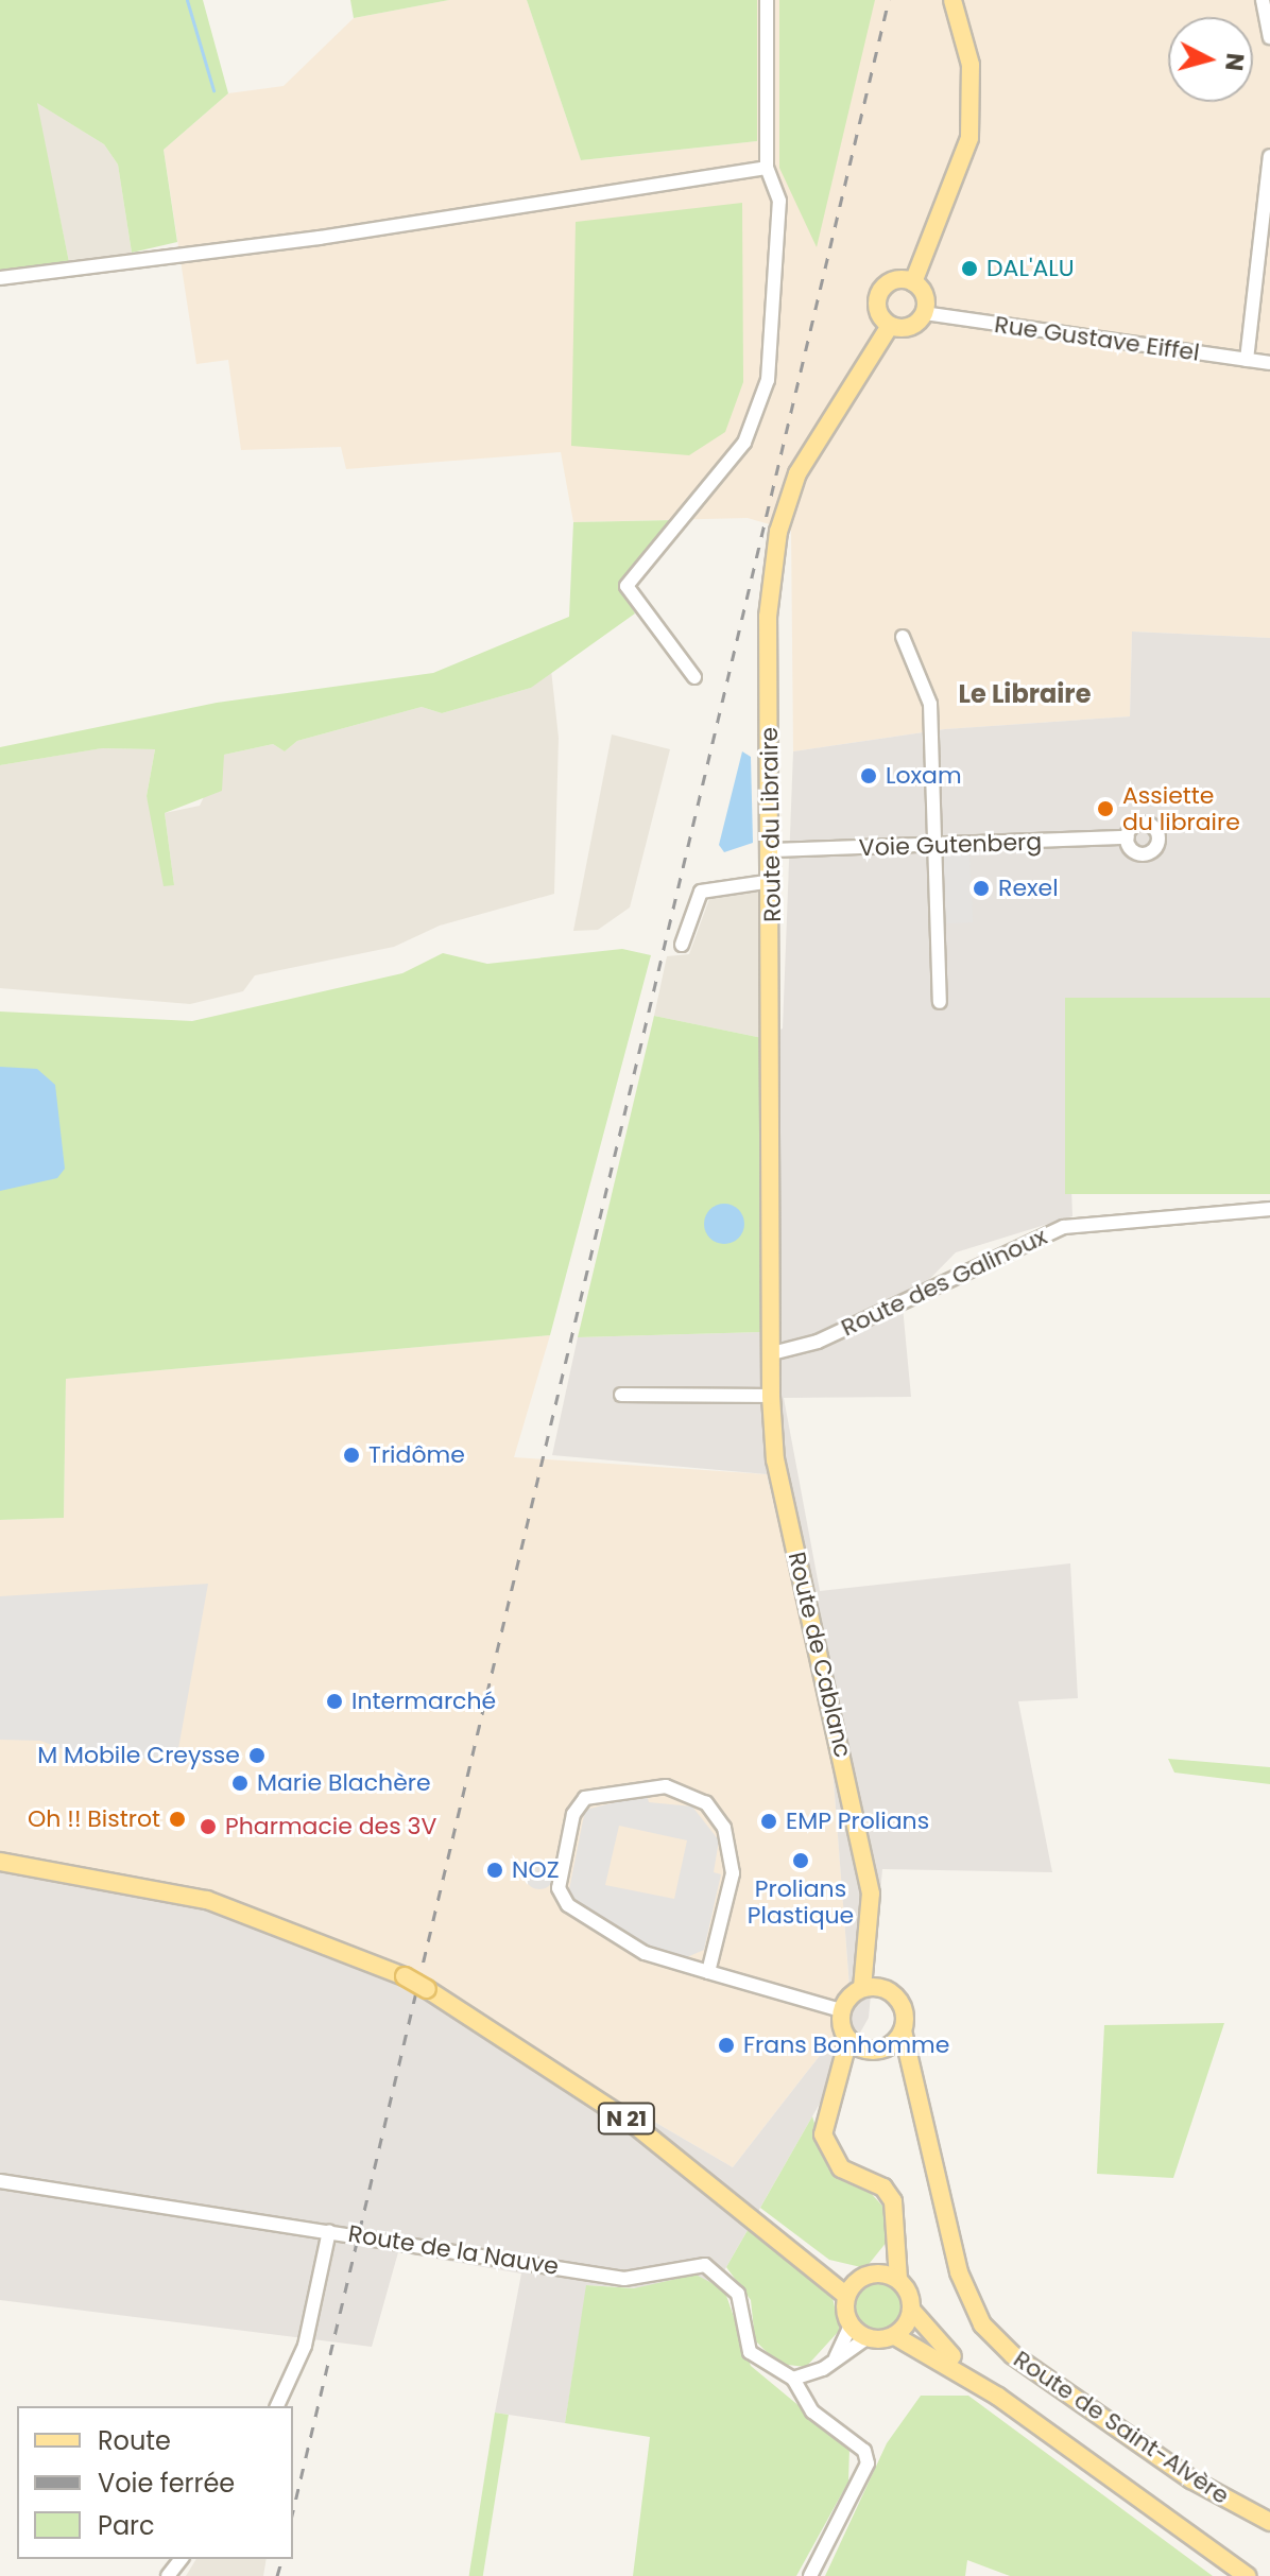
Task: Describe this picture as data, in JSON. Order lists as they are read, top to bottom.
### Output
{
  "streets": {
    "main road": [
      "Route du Libraire",
      "Route de Cablanc",
      "N 21",
      "Route de Saint-Alvère"
    ],
    "street": [
      "Rue Gustave Eiffel",
      "Voie Gutenberg",
      "Route des Galinoux",
      "Route de la Nauve"
    ]
  },
  "crossings": [
    ["Rue Gustave Eiffel", "Route du Libraire"],
    ["Route du Libraire", "Voie Gutenberg"],
    ["Route du Libraire", "Route des Galinoux"],
    ["Route du Libraire", "Route de Cablanc"],
    ["Route des Galinoux", "Route de Cablanc"]
  ],
  "districts": ["Le Libraire"],
  "places": [
    "DAL'ALU",
    "Loxam",
    "Assiette du libraire",
    "Rexel",
    "Tridôme",
    "Intermarché",
    "M Mobile Creysse",
    "Marie Blachère",
    "Oh !! Bistrot",
    "EMP Prolians",
    "Pharmacie des 3V",
    "Prolians Plastique",
    "NOZ",
    "Frans Bonhomme"
  ],
  "legend": ["Route", "Voie ferrée", "Parc"],
  "north": "right"
}
